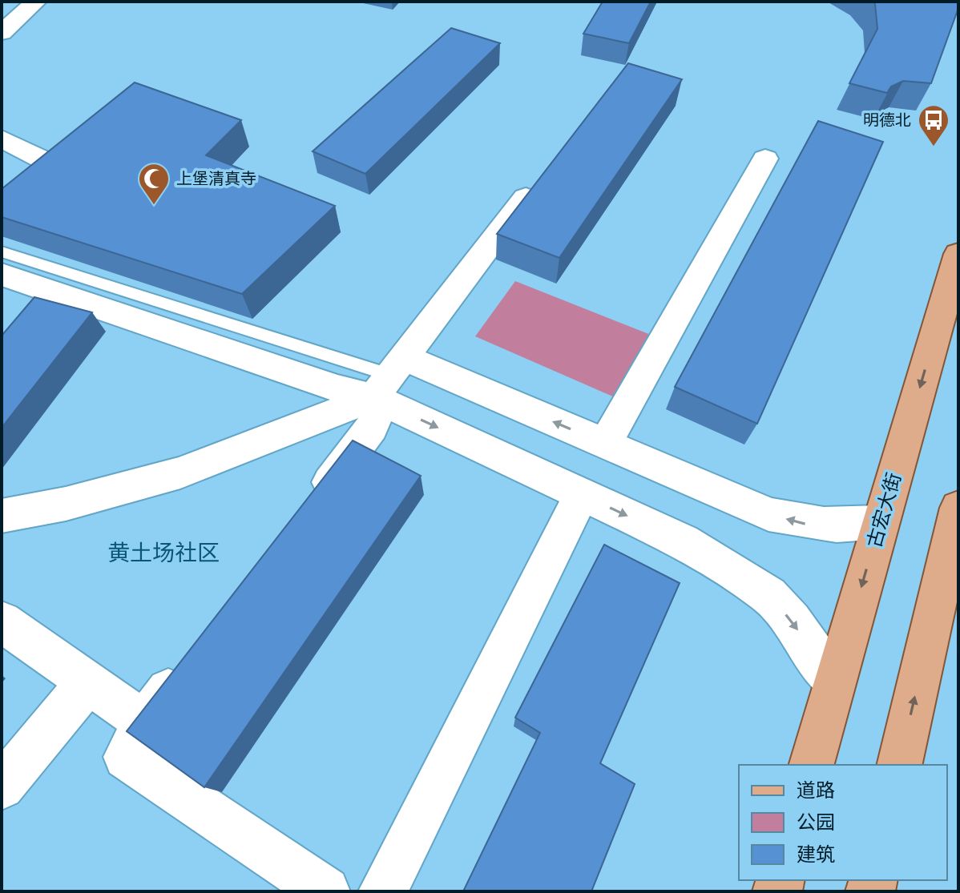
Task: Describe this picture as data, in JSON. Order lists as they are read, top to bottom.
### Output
{
  "streets": {
    "main road": ["古宏大街"]
  },
  "districts": ["黄土场社区"],
  "places": {
    "bus stop": ["明德北"],
    "mosque": ["上堡清真寺"]
  },
  "legend": ["道路", "公园", "建筑"]
}
